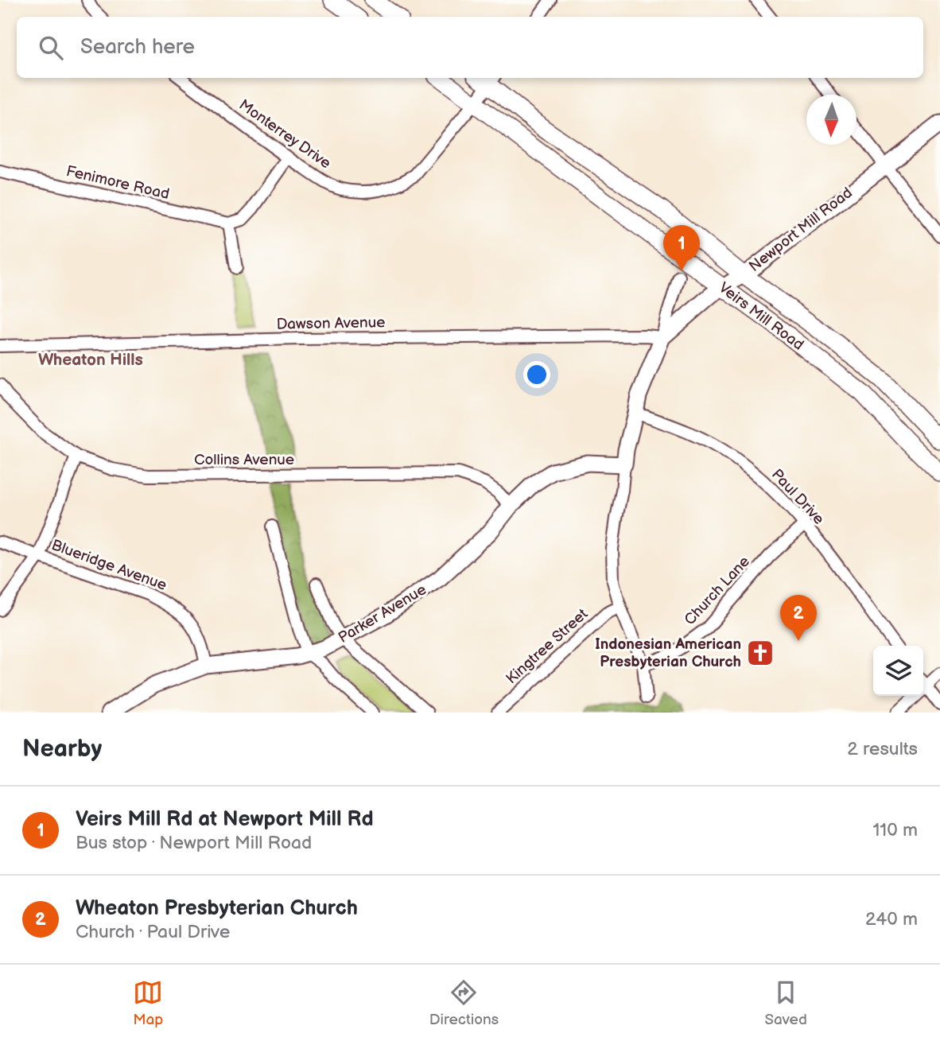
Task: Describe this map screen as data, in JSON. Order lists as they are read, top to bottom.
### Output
{
  "streets": {
    "main road": ["Veirs Mill Road"],
    "street": [
      "Monterrey Drive",
      "Fenimore Road",
      "Newport Mill Road",
      "Dawson Avenue",
      "Collins Avenue",
      "Paul Drive",
      "Blueridge Avenue",
      "Church Lane",
      "Parker Avenue",
      "Kingtree Street"
    ]
  },
  "crossings": [
    ["Monterrey Drive", "Veirs Mill Road"],
    ["Newport Mill Road", "Veirs Mill Road"],
    ["Newport Mill Road", "Dawson Avenue"],
    ["Newport Mill Road", "Paul Drive"],
    ["Newport Mill Road", "Church Lane"],
    ["Newport Mill Road", "Parker Avenue"],
    ["Newport Mill Road", "Kingtree Street"],
    ["Collins Avenue", "Parker Avenue"],
    ["Paul Drive", "Church Lane"],
    ["Blueridge Avenue", "Parker Avenue"]
  ],
  "districts": ["Wheaton Hills"],
  "places": {
    "church": ["Indonesian American Presbyterian Church"]
  },
  "north": "bottom",
  "page": {
    "search": "Search here",
    "pins": ["1", "2"],
    "heading": ["Nearby", "2 results"],
    "list": [
      {
        "mark": "1",
        "name": "Veirs Mill Rd at Newport Mill Rd",
        "note": "Bus stop · Newport Mill Road",
        "value": "110 m"
      },
      {
        "mark": "2",
        "name": "Wheaton Presbyterian Church",
        "note": "Church · Paul Drive",
        "value": "240 m"
      }
    ],
    "nav": ["Map", "Directions", "Saved"]
  }
}
